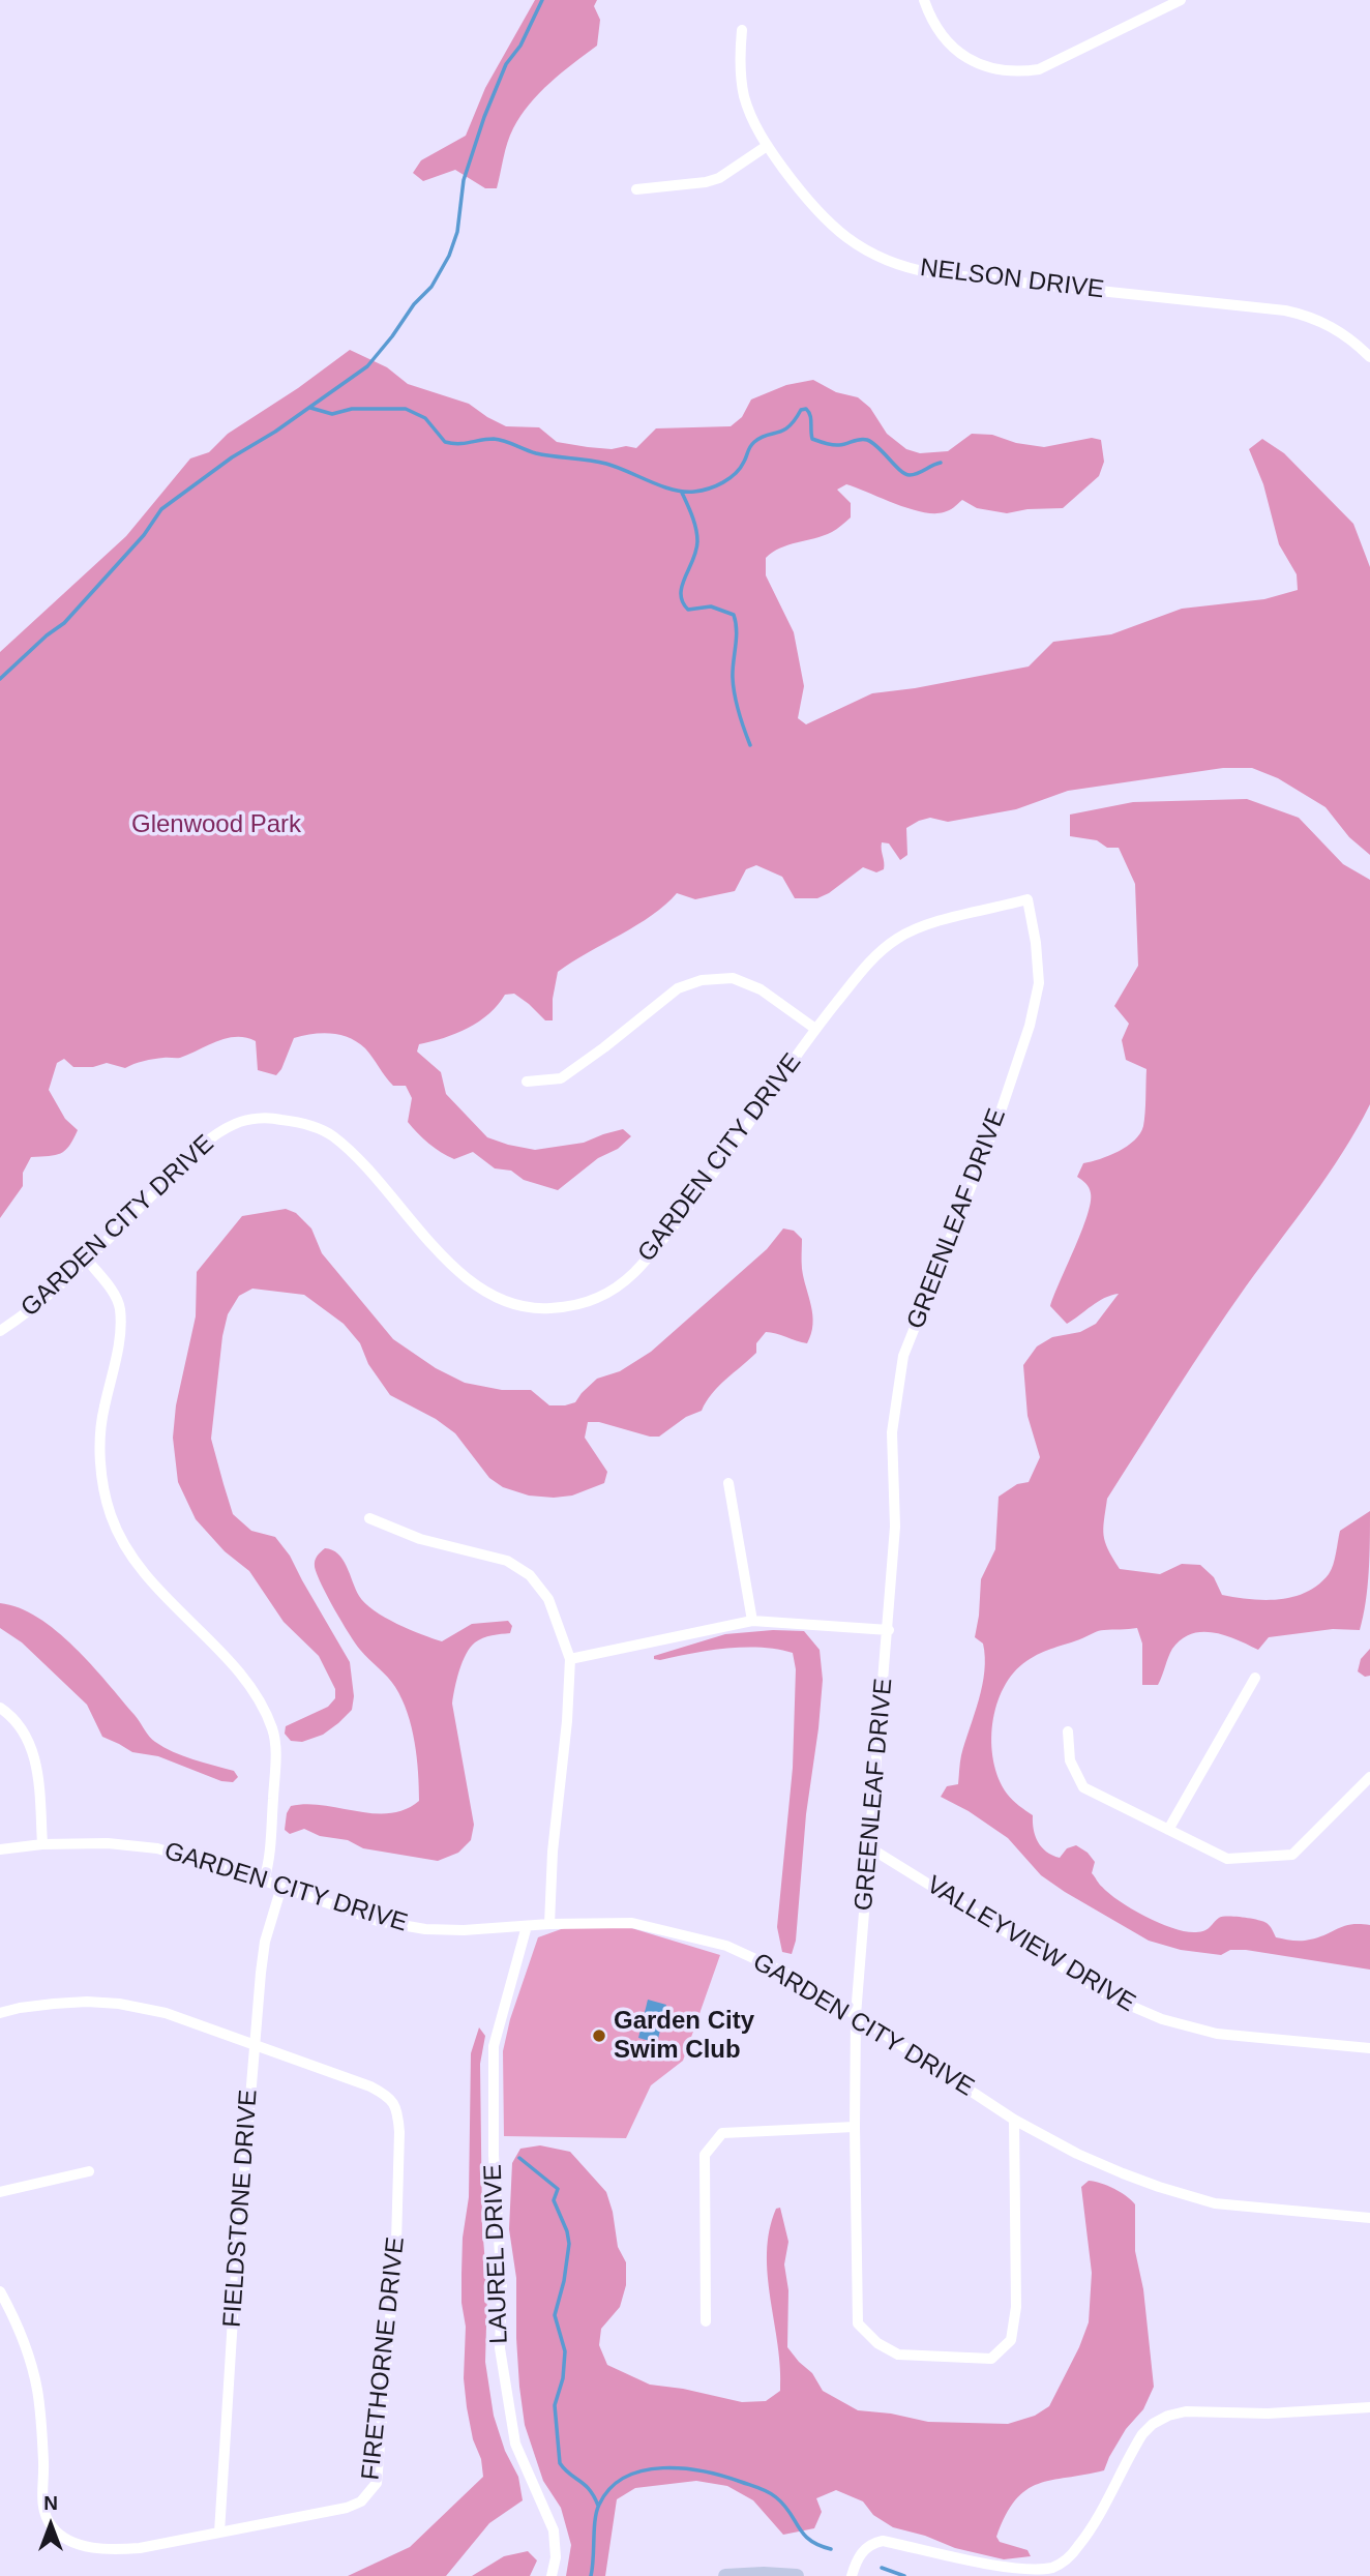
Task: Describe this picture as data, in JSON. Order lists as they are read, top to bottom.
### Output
{
  "streets": {
    "street": [
      "NELSON DRIVE",
      "GARDEN CITY DRIVE",
      "GREENLEAF DRIVE",
      "VALLEYVIEW DRIVE",
      "FIELDSTONE DRIVE",
      "LAUREL DRIVE",
      "FIRETHORNE DRIVE"
    ]
  },
  "crossings": [
    ["GARDEN CITY DRIVE", "GREENLEAF DRIVE"],
    ["GARDEN CITY DRIVE", "FIELDSTONE DRIVE"],
    ["GARDEN CITY DRIVE", "LAUREL DRIVE"],
    ["GREENLEAF DRIVE", "VALLEYVIEW DRIVE"],
    ["FIELDSTONE DRIVE", "FIRETHORNE DRIVE"]
  ],
  "parks": ["Glenwood Park"],
  "places": ["Garden City Swim Club"],
  "north": "top"
}
